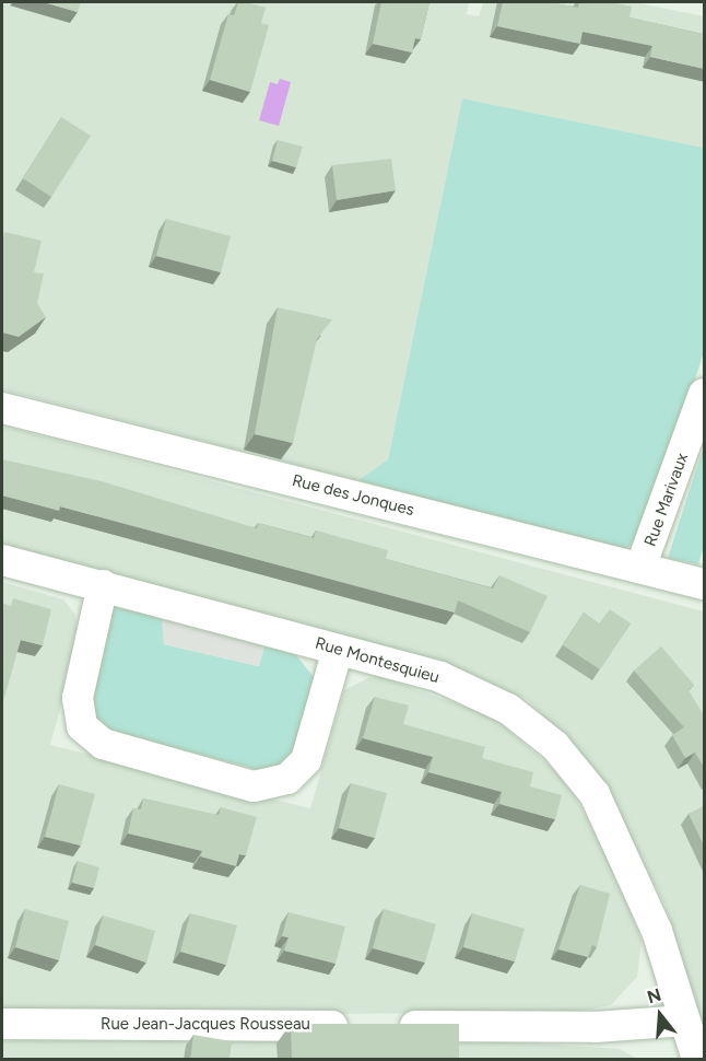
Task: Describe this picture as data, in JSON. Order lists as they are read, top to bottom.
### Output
{
  "streets": {
    "street": [
      "Rue des Jonques",
      "Rue Marivaux",
      "Rue Montesquieu",
      "Rue Jean-Jacques Rousseau"
    ]
  },
  "crossings": [
    ["Rue des Jonques", "Rue Marivaux"],
    ["Rue Montesquieu", "Rue Jean-Jacques Rousseau"]
  ],
  "north": "top"
}
